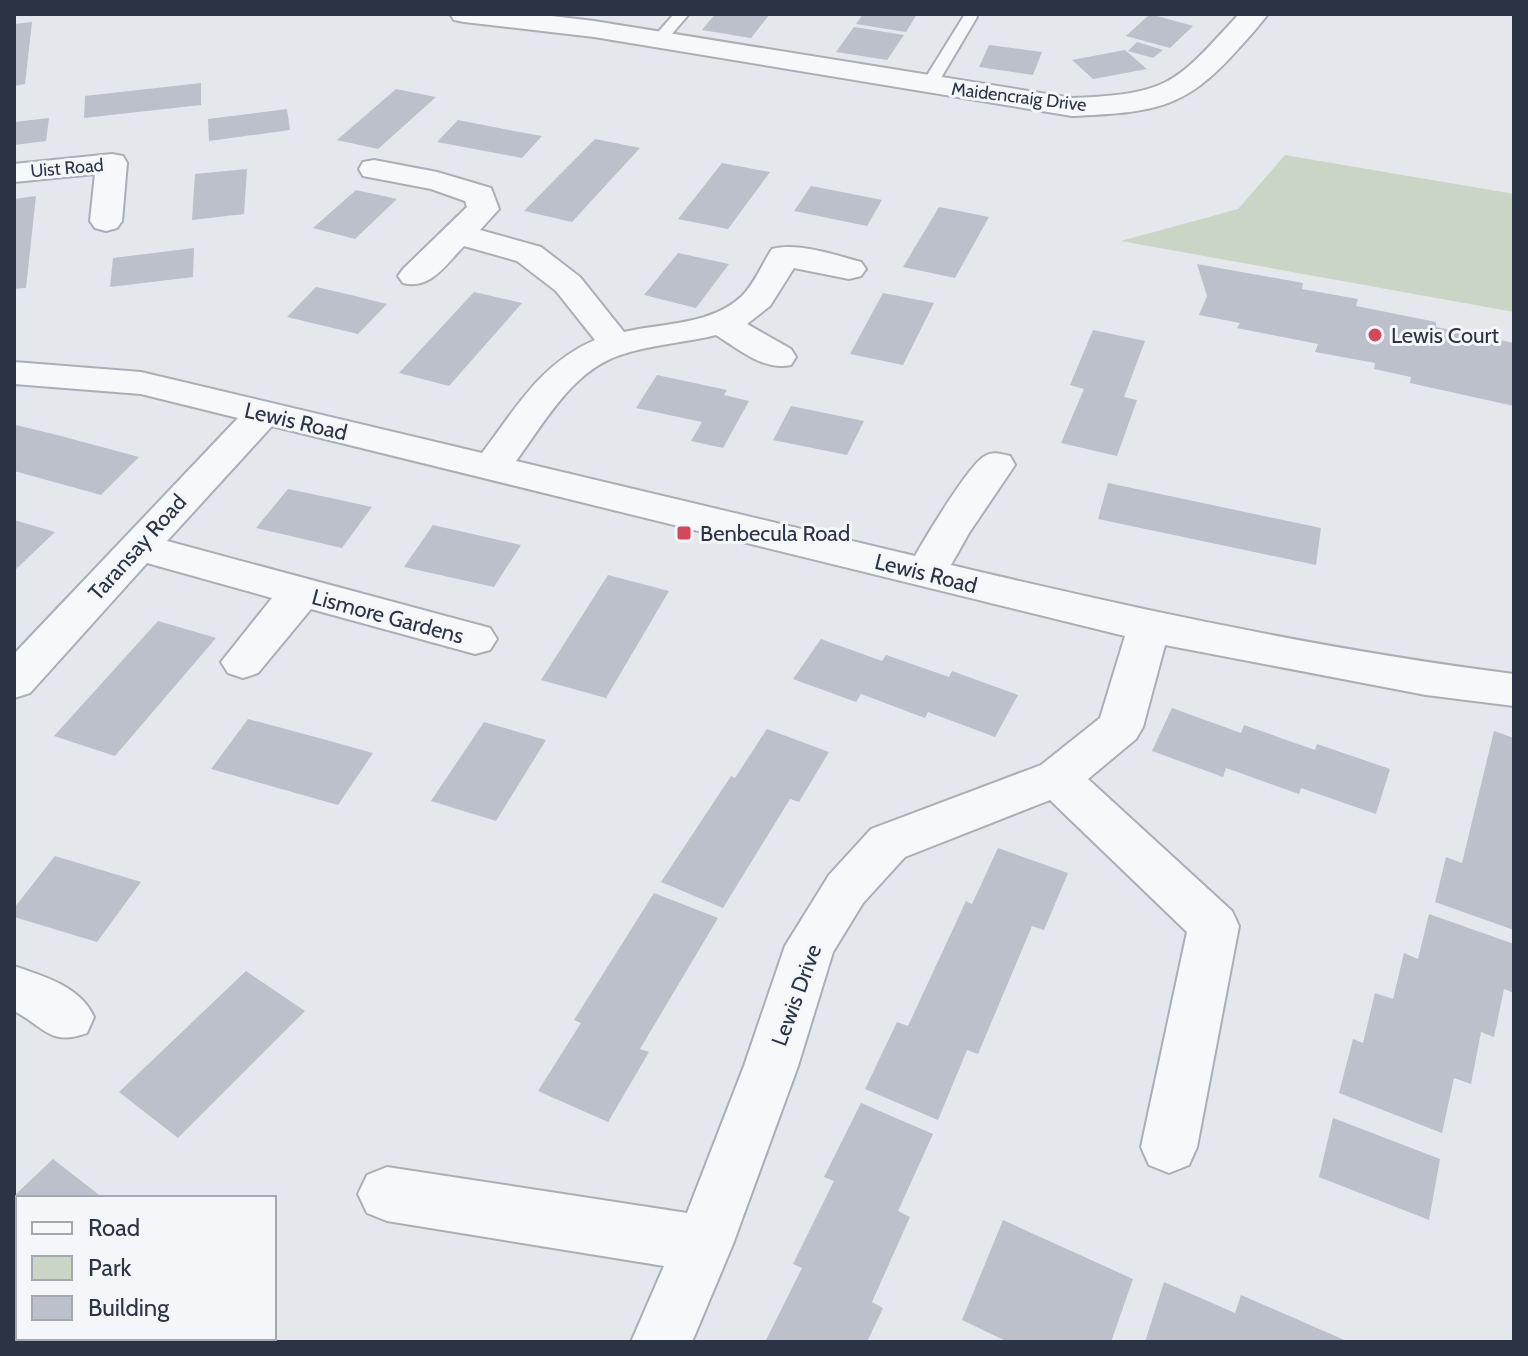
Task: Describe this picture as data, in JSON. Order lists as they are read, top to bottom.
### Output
{
  "streets": {
    "street": [
      "Maidencraig Drive",
      "Uist Road",
      "Lewis Road",
      "Taransay Road",
      "Lismore Gardens",
      "Lewis Drive"
    ]
  },
  "crossings": [
    ["Lewis Road", "Taransay Road"],
    ["Lewis Road", "Lewis Drive"],
    ["Taransay Road", "Lismore Gardens"]
  ],
  "places": {
    "other": ["Lewis Court"],
    "transit": ["Benbecula Road"]
  },
  "legend": ["Road", "Park", "Building"]
}
